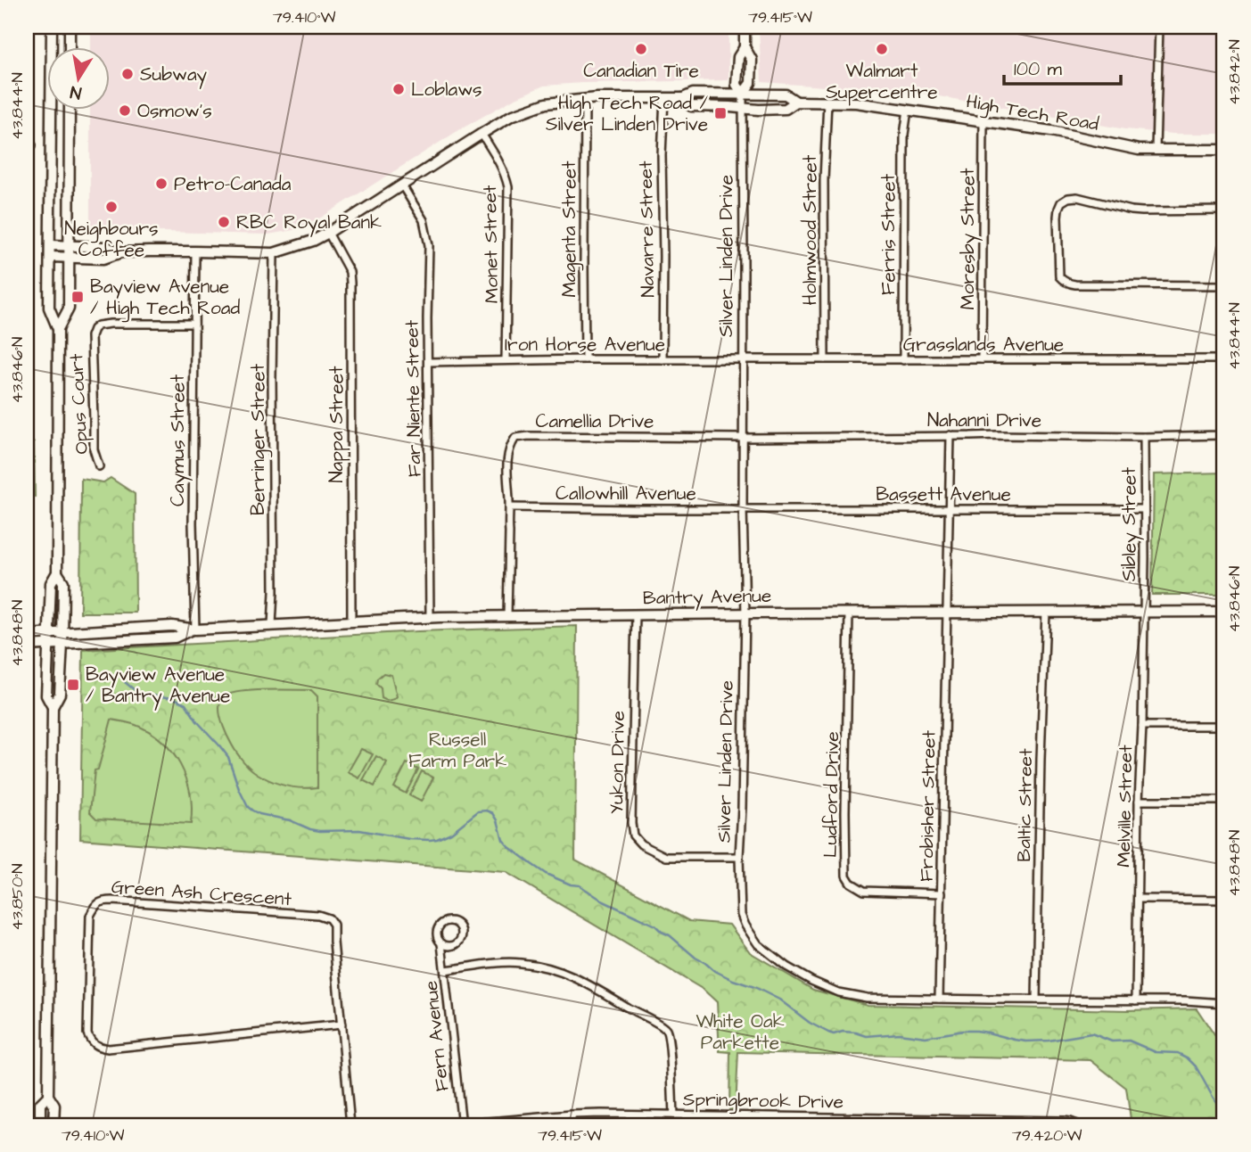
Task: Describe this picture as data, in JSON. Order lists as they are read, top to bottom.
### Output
{
  "streets": {
    "street": [
      "High Tech Road",
      "Magenta Street",
      "Navarre Street",
      "Holmwood Street",
      "Ferris Street",
      "Moresby Street",
      "Monet Street",
      "Silver Linden Drive",
      "Iron Horse Avenue",
      "Grasslands Avenue",
      "Far Niente Street",
      "Opus Court",
      "Nahanni Drive",
      "Camellia Drive",
      "Nappa Street",
      "Berringer Street",
      "Caymus Street",
      "Callowhill Avenue",
      "Bassett Avenue",
      "Sibley Street",
      "Bantry Avenue",
      "Yukon Drive",
      "Ludford Drive",
      "Baltic Street",
      "Frobisher Street",
      "Melville Street",
      "Green Ash Crescent",
      "Fern Avenue",
      "Springbrook Drive"
    ]
  },
  "crossings": [
    ["High Tech Road", "Magenta Street"],
    ["High Tech Road", "Navarre Street"],
    ["High Tech Road", "Holmwood Street"],
    ["High Tech Road", "Ferris Street"],
    ["High Tech Road", "Moresby Street"],
    ["High Tech Road", "Monet Street"],
    ["High Tech Road", "Silver Linden Drive"],
    ["High Tech Road", "Far Niente Street"],
    ["High Tech Road", "Nappa Street"],
    ["High Tech Road", "Berringer Street"],
    ["High Tech Road", "Caymus Street"],
    ["Magenta Street", "Iron Horse Avenue"],
    ["Navarre Street", "Iron Horse Avenue"],
    ["Holmwood Street", "Grasslands Avenue"],
    ["Ferris Street", "Grasslands Avenue"],
    ["Moresby Street", "Grasslands Avenue"],
    ["Monet Street", "Iron Horse Avenue"],
    ["Silver Linden Drive", "Iron Horse Avenue"],
    ["Silver Linden Drive", "Grasslands Avenue"],
    ["Silver Linden Drive", "Nahanni Drive"],
    ["Silver Linden Drive", "Camellia Drive"],
    ["Silver Linden Drive", "Callowhill Avenue"],
    ["Silver Linden Drive", "Bassett Avenue"],
    ["Silver Linden Drive", "Bantry Avenue"],
    ["Silver Linden Drive", "Yukon Drive"],
    ["Silver Linden Drive", "Baltic Street"],
    ["Silver Linden Drive", "Frobisher Street"],
    ["Silver Linden Drive", "Melville Street"],
    ["Iron Horse Avenue", "Grasslands Avenue"],
    ["Iron Horse Avenue", "Far Niente Street"],
    ["Far Niente Street", "Bantry Avenue"],
    ["Opus Court", "Caymus Street"],
    ["Nahanni Drive", "Camellia Drive"],
    ["Nahanni Drive", "Sibley Street"],
    ["Nahanni Drive", "Frobisher Street"],
    ["Camellia Drive", "Callowhill Avenue"],
    ["Camellia Drive", "Bantry Avenue"],
    ["Nappa Street", "Bantry Avenue"],
    ["Berringer Street", "Bantry Avenue"],
    ["Caymus Street", "Bantry Avenue"],
    ["Callowhill Avenue", "Bassett Avenue"],
    ["Bassett Avenue", "Sibley Street"],
    ["Bassett Avenue", "Frobisher Street"],
    ["Sibley Street", "Bantry Avenue"],
    ["Sibley Street", "Melville Street"],
    ["Bantry Avenue", "Yukon Drive"],
    ["Bantry Avenue", "Ludford Drive"],
    ["Bantry Avenue", "Baltic Street"],
    ["Bantry Avenue", "Frobisher Street"],
    ["Bantry Avenue", "Melville Street"],
    ["Ludford Drive", "Frobisher Street"],
    ["Fern Avenue", "Springbrook Drive"]
  ],
  "parks": ["Russell Farm Park", "White Oak Parkette"],
  "places": {
    "other": [
      "Canadian Tire",
      "Walmart Supercentre",
      "Subway",
      "Loblaws",
      "Osmow's",
      "Petro-Canada",
      "Neighbours Coffee",
      "RBC Royal Bank"
    ],
    "transit": ["High Tech Road / Silver Linden Drive", "Bayview Avenue / High Tech Road", "Bayview Avenue / Bantry Avenue"]
  },
  "scale_bar": "100 m",
  "north": "bottom",
  "coordinates": [
    "79.410°W",
    "79.415°W",
    "43.842°N",
    "43.844°N",
    "43.846°N",
    "43.848°N",
    "43.850°N",
    "79.420°W"
  ]
}
